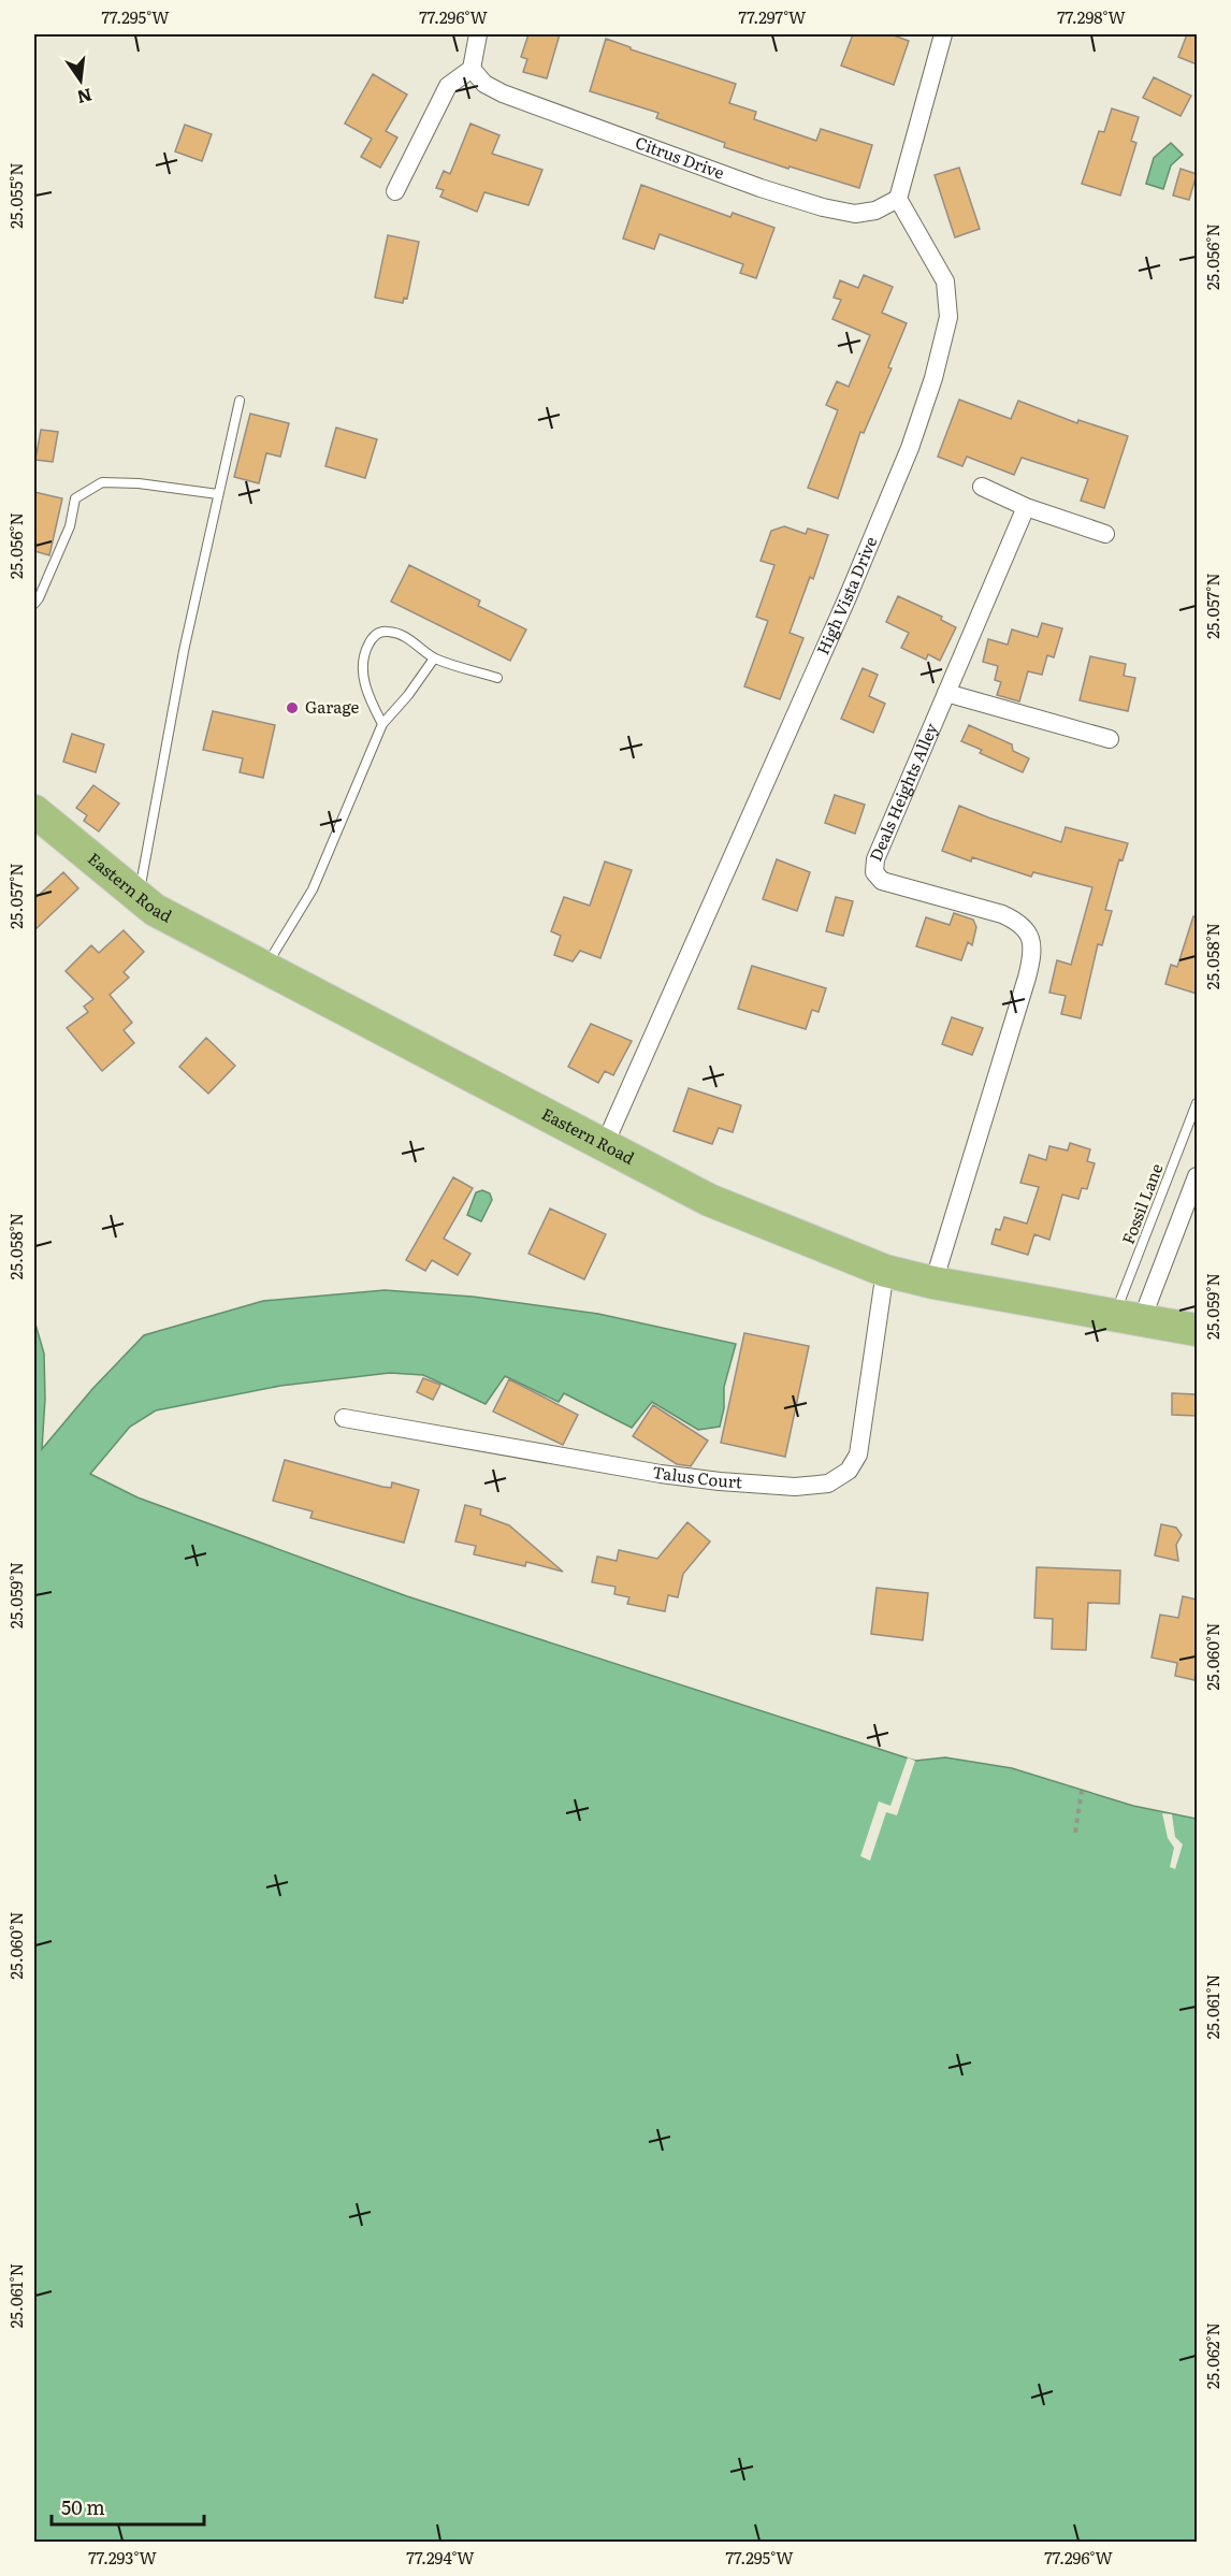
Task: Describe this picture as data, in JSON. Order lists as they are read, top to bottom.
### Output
{
  "streets": {
    "highway": ["Eastern Road"],
    "street": [
      "Citrus Drive",
      "High Vista Drive",
      "Deals Heights Alley",
      "Talus Court"
    ],
    "lane": ["Fossil Lane"]
  },
  "crossings": [
    ["Citrus Drive", "High Vista Drive"],
    ["High Vista Drive", "Eastern Road"],
    ["Deals Heights Alley", "Eastern Road"],
    ["Eastern Road", "Fossil Lane"],
    ["Eastern Road", "Talus Court"]
  ],
  "places": ["Garage"],
  "scale_bar": "50 m",
  "north": "bottom",
  "coordinates": [
    "77.295°W",
    "77.296°W",
    "77.297°W",
    "77.298°W",
    "25.055°N",
    "25.056°N",
    "25.057°N",
    "25.058°N",
    "25.059°N",
    "25.060°N",
    "25.061°N",
    "25.062°N",
    "77.293°W",
    "77.294°W"
  ]
}
